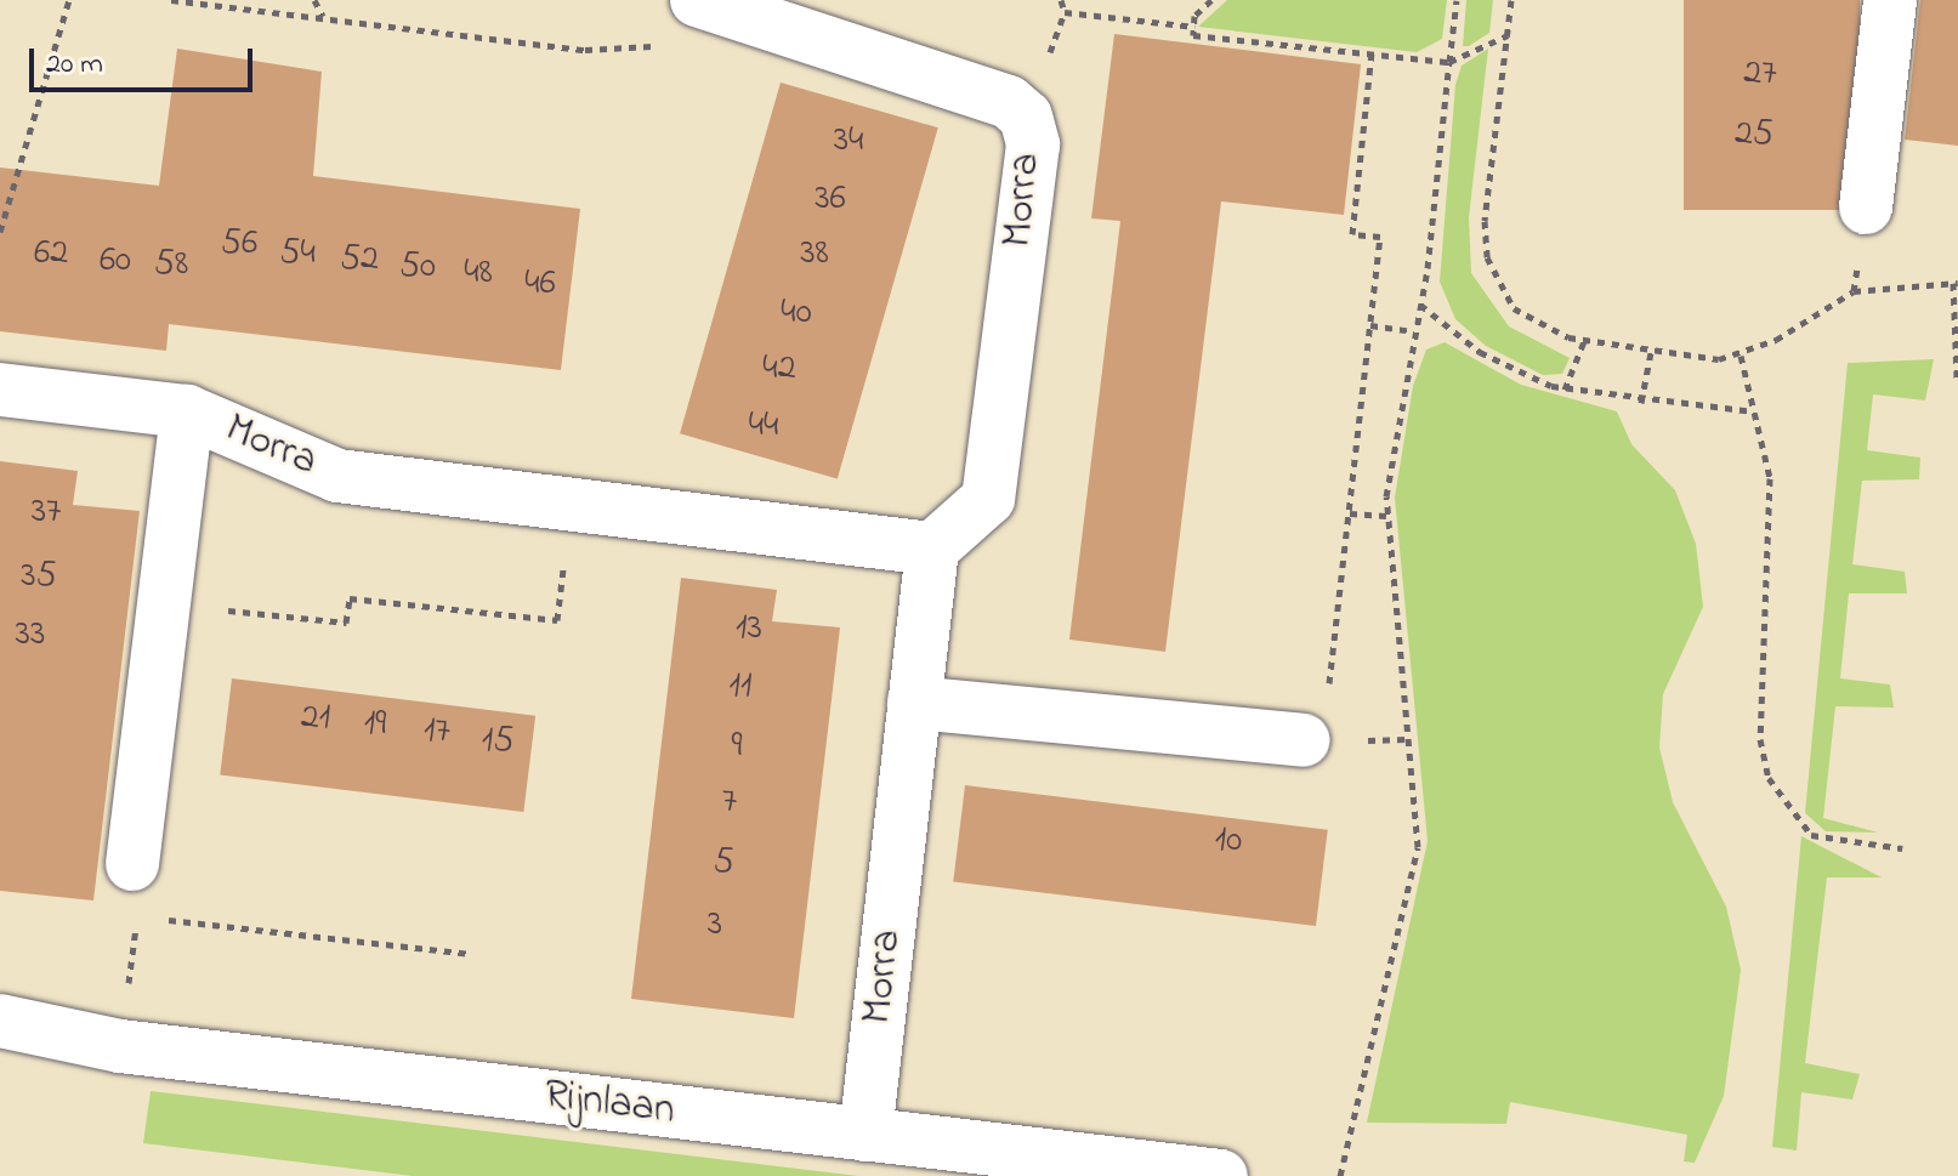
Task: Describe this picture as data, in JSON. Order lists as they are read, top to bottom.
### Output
{
  "streets": {
    "street": ["Morra", "Rijnlaan"]
  },
  "crossings": [
    ["Morra", "Rijnlaan"]
  ],
  "house_numbers": [
    "27",
    "25",
    "34",
    "36",
    "56",
    "62",
    "54",
    "38",
    "52",
    "60",
    "58",
    "50",
    "48",
    "46",
    "40",
    "42",
    "44",
    "37",
    "35",
    "13",
    "33",
    "11",
    "21",
    "19",
    "17",
    "15",
    "9",
    "7",
    "10",
    "5",
    "3"
  ],
  "scale_bar": "20 m"
}
